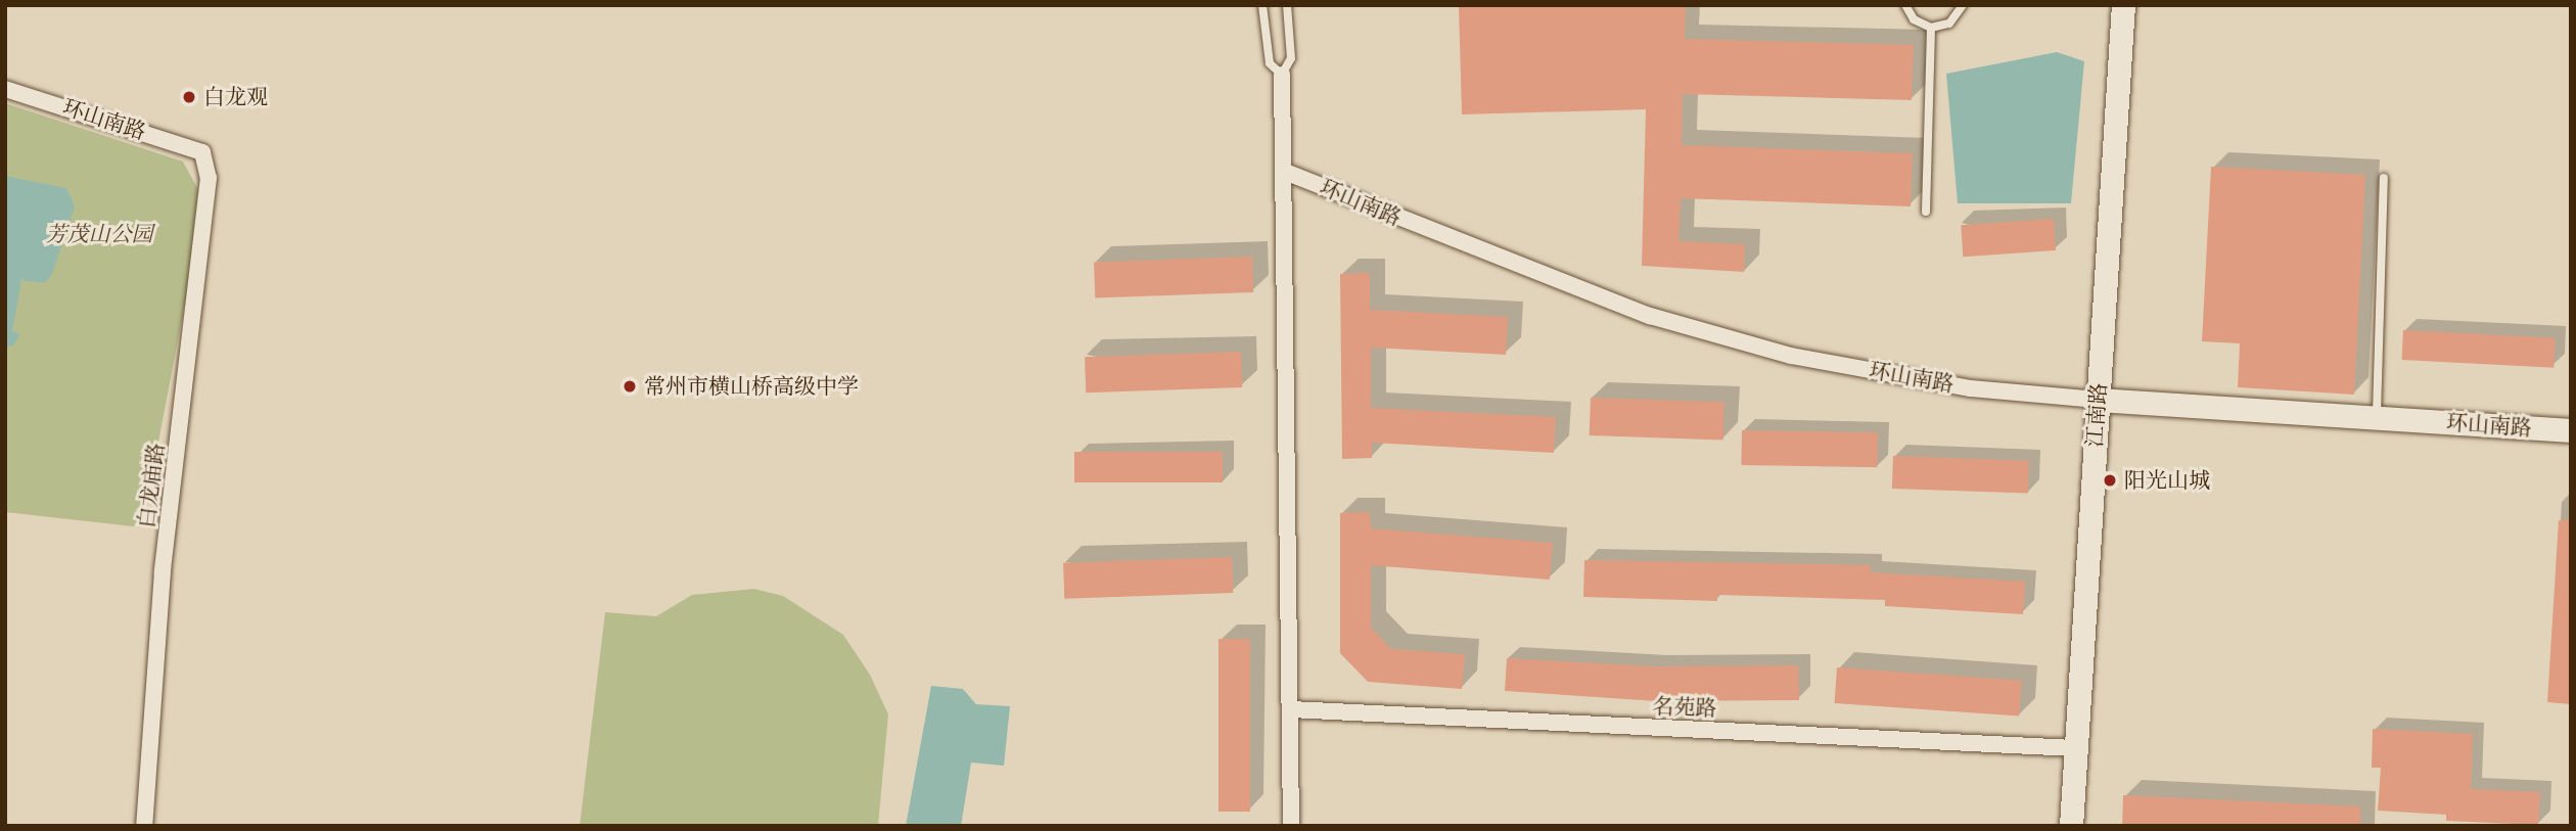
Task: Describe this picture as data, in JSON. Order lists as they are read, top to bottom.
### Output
{
  "streets": {
    "main road": ["环山南路", "江南路"],
    "street": ["白龙庙路", "名苑路"]
  },
  "crossings": [
    ["环山南路", "江南路"],
    ["环山南路", "白龙庙路"],
    ["江南路", "名苑路"]
  ],
  "parks": ["芳茂山公园"],
  "places": ["白龙观", "常州市横山桥高级中学", "阳光山城"]
}
